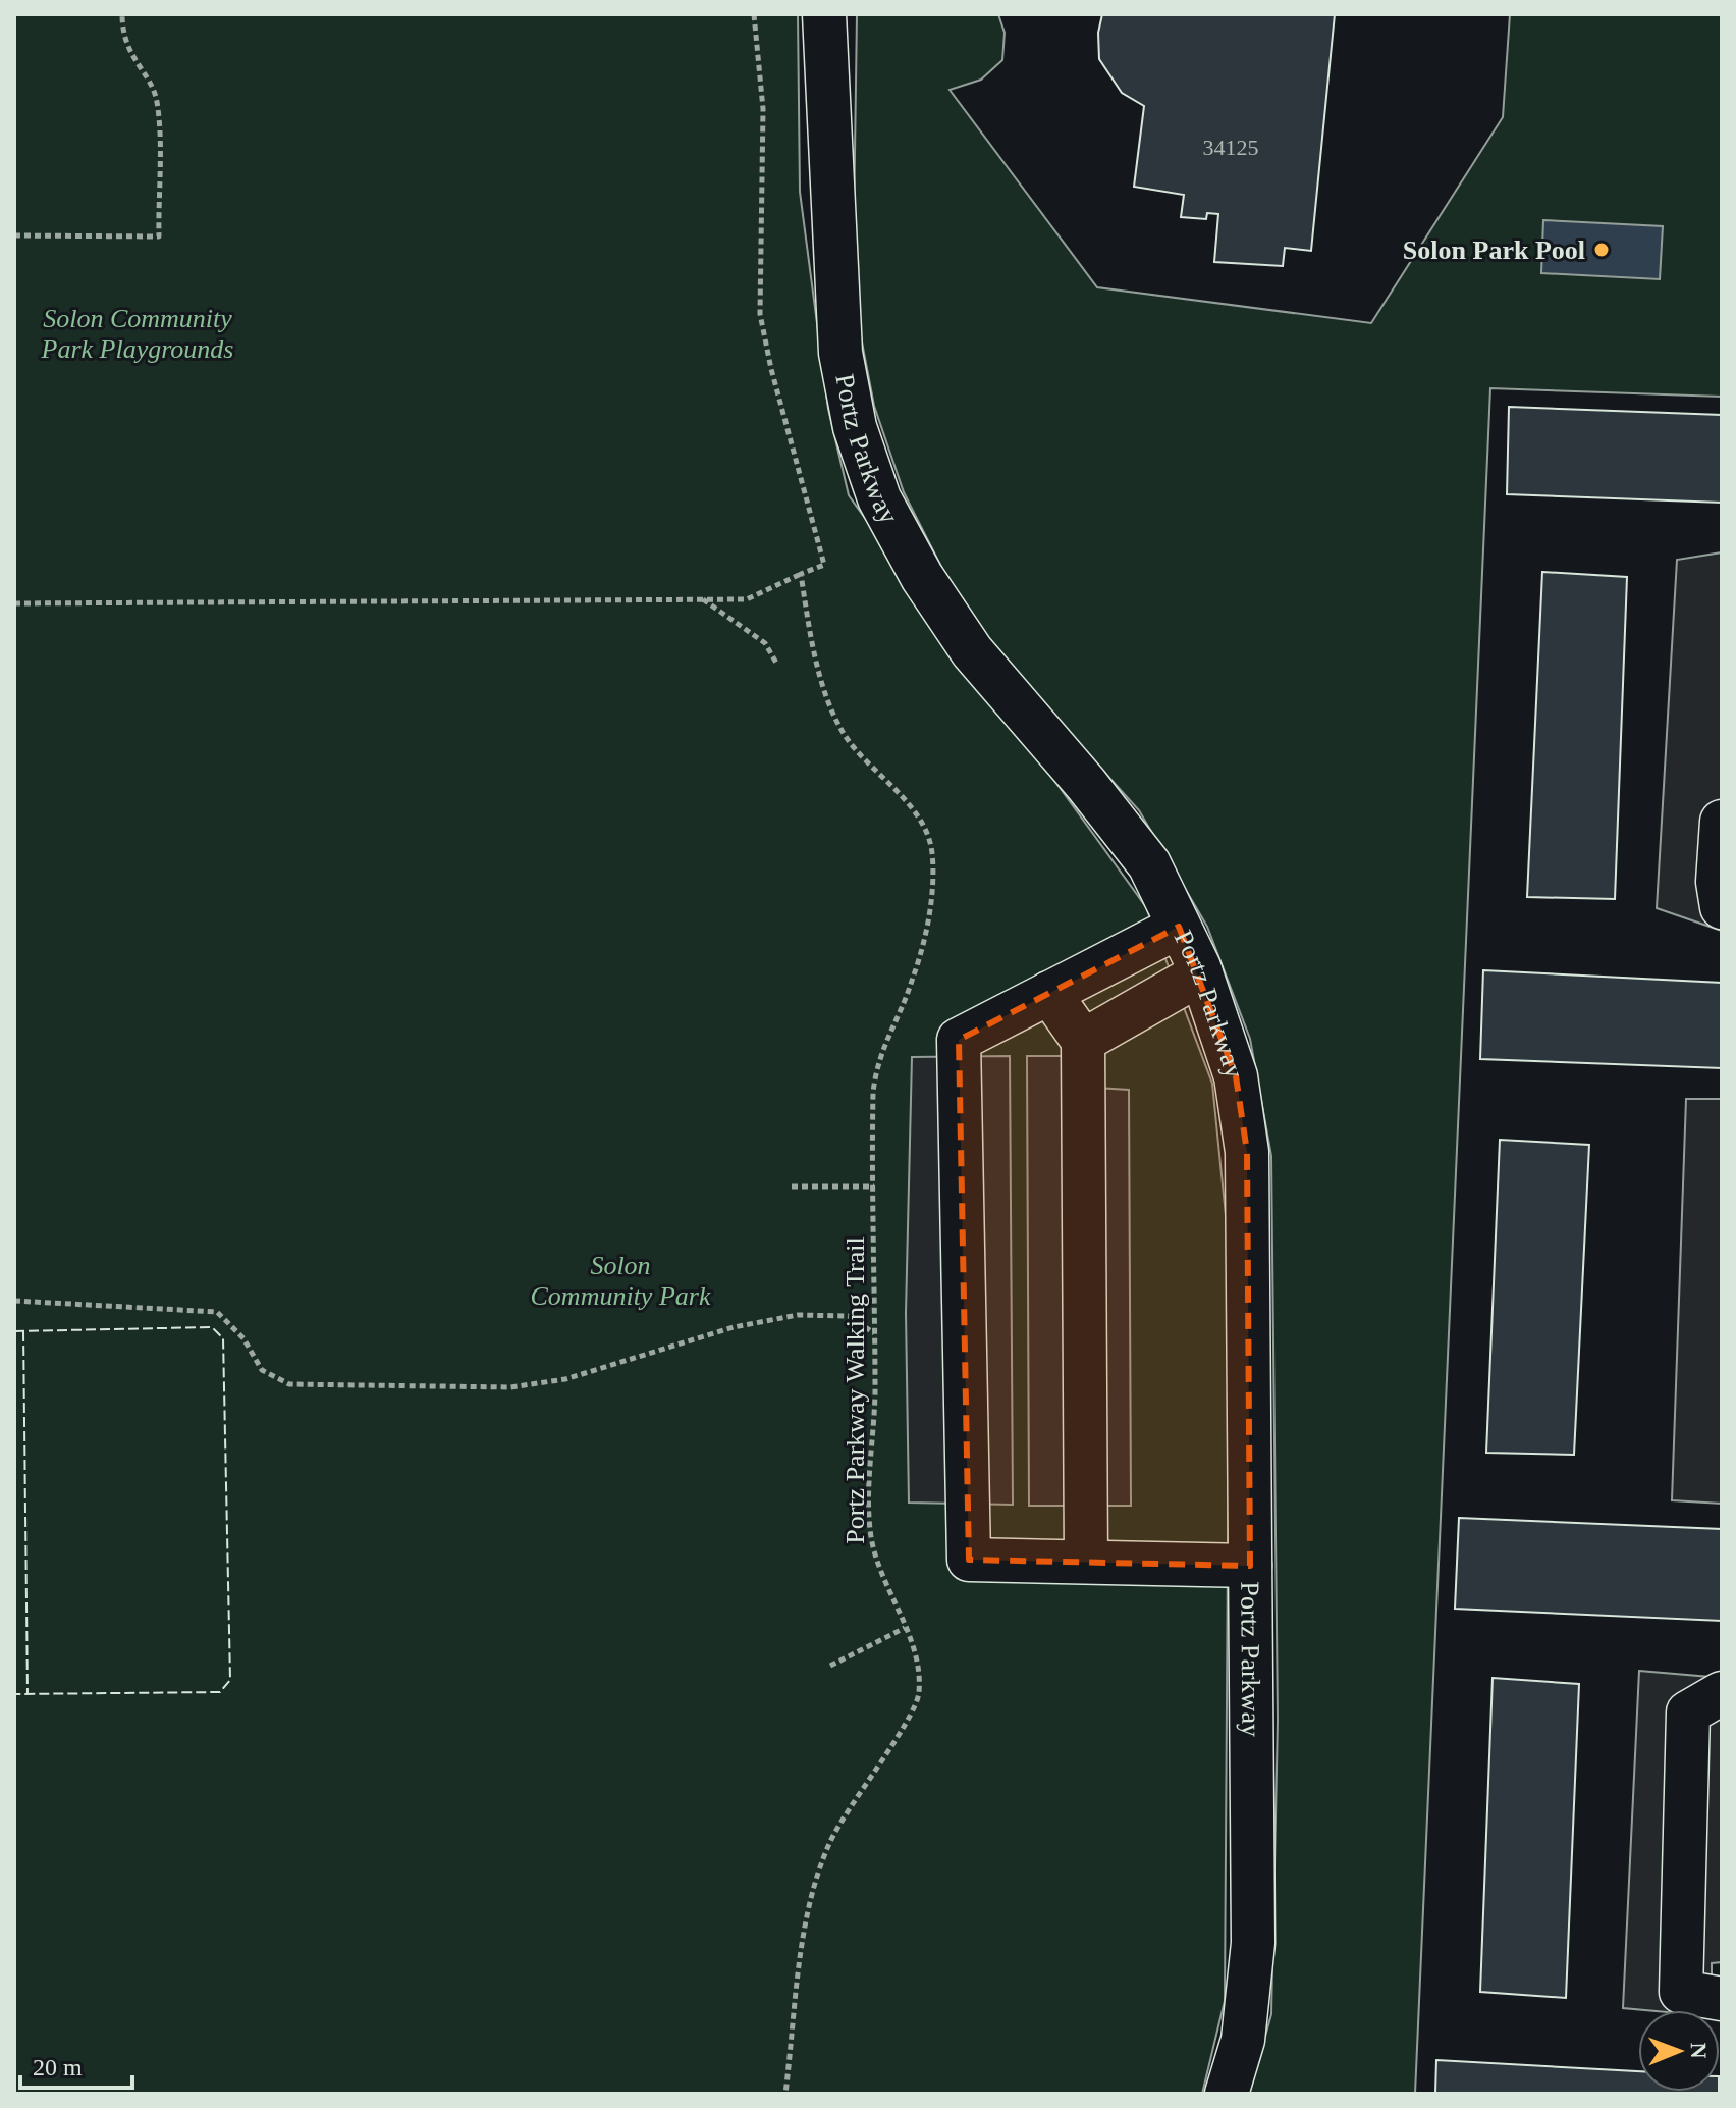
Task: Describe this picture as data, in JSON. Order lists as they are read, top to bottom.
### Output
{
  "streets": {
    "street": ["Portz Parkway"],
    "path": ["Portz Parkway Walking Trail"]
  },
  "parks": ["Solon Community Park Playgrounds", "Solon Community Park"],
  "places": ["Solon Park Pool"],
  "house_numbers": ["34125"],
  "scale_bar": "20 m",
  "north": "right"
}
